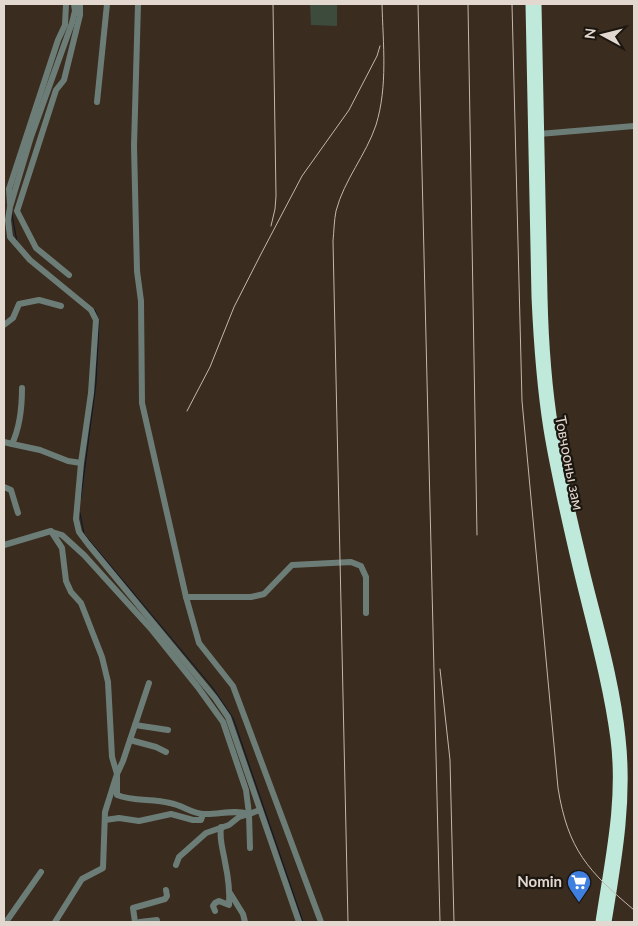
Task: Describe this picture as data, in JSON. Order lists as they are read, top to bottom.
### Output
{
  "streets": {
    "highway": ["Товчооны зам"]
  },
  "places": {
    "supermarket": ["Nomin"]
  },
  "north": "left"
}
